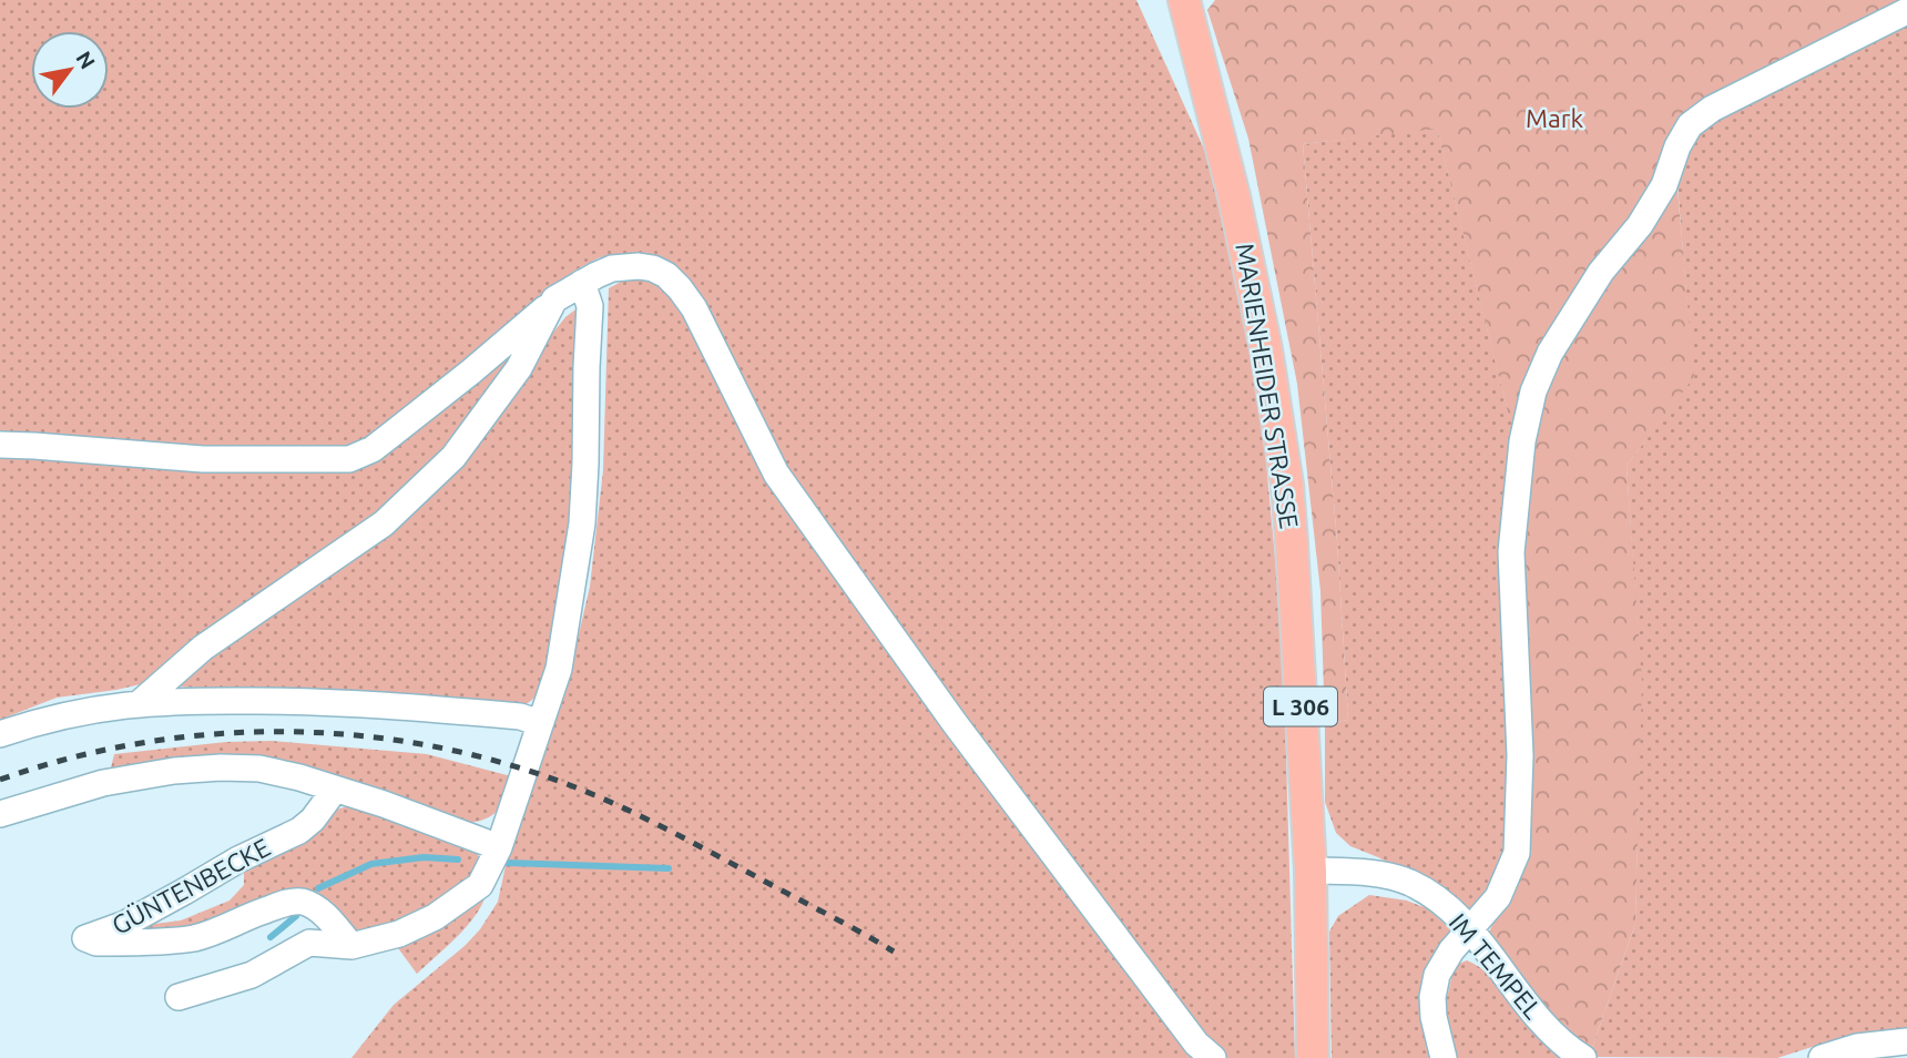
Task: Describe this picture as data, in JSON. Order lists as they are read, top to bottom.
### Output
{
  "streets": {
    "main road": ["MARIENHEIDER STRASSE", "L 306"],
    "street": ["GÜNTENBECKE", "IM TEMPEL"]
  },
  "crossings": [
    ["MARIENHEIDER STRASSE", "IM TEMPEL"]
  ],
  "parks": ["Mark"],
  "north": "top right"
}
